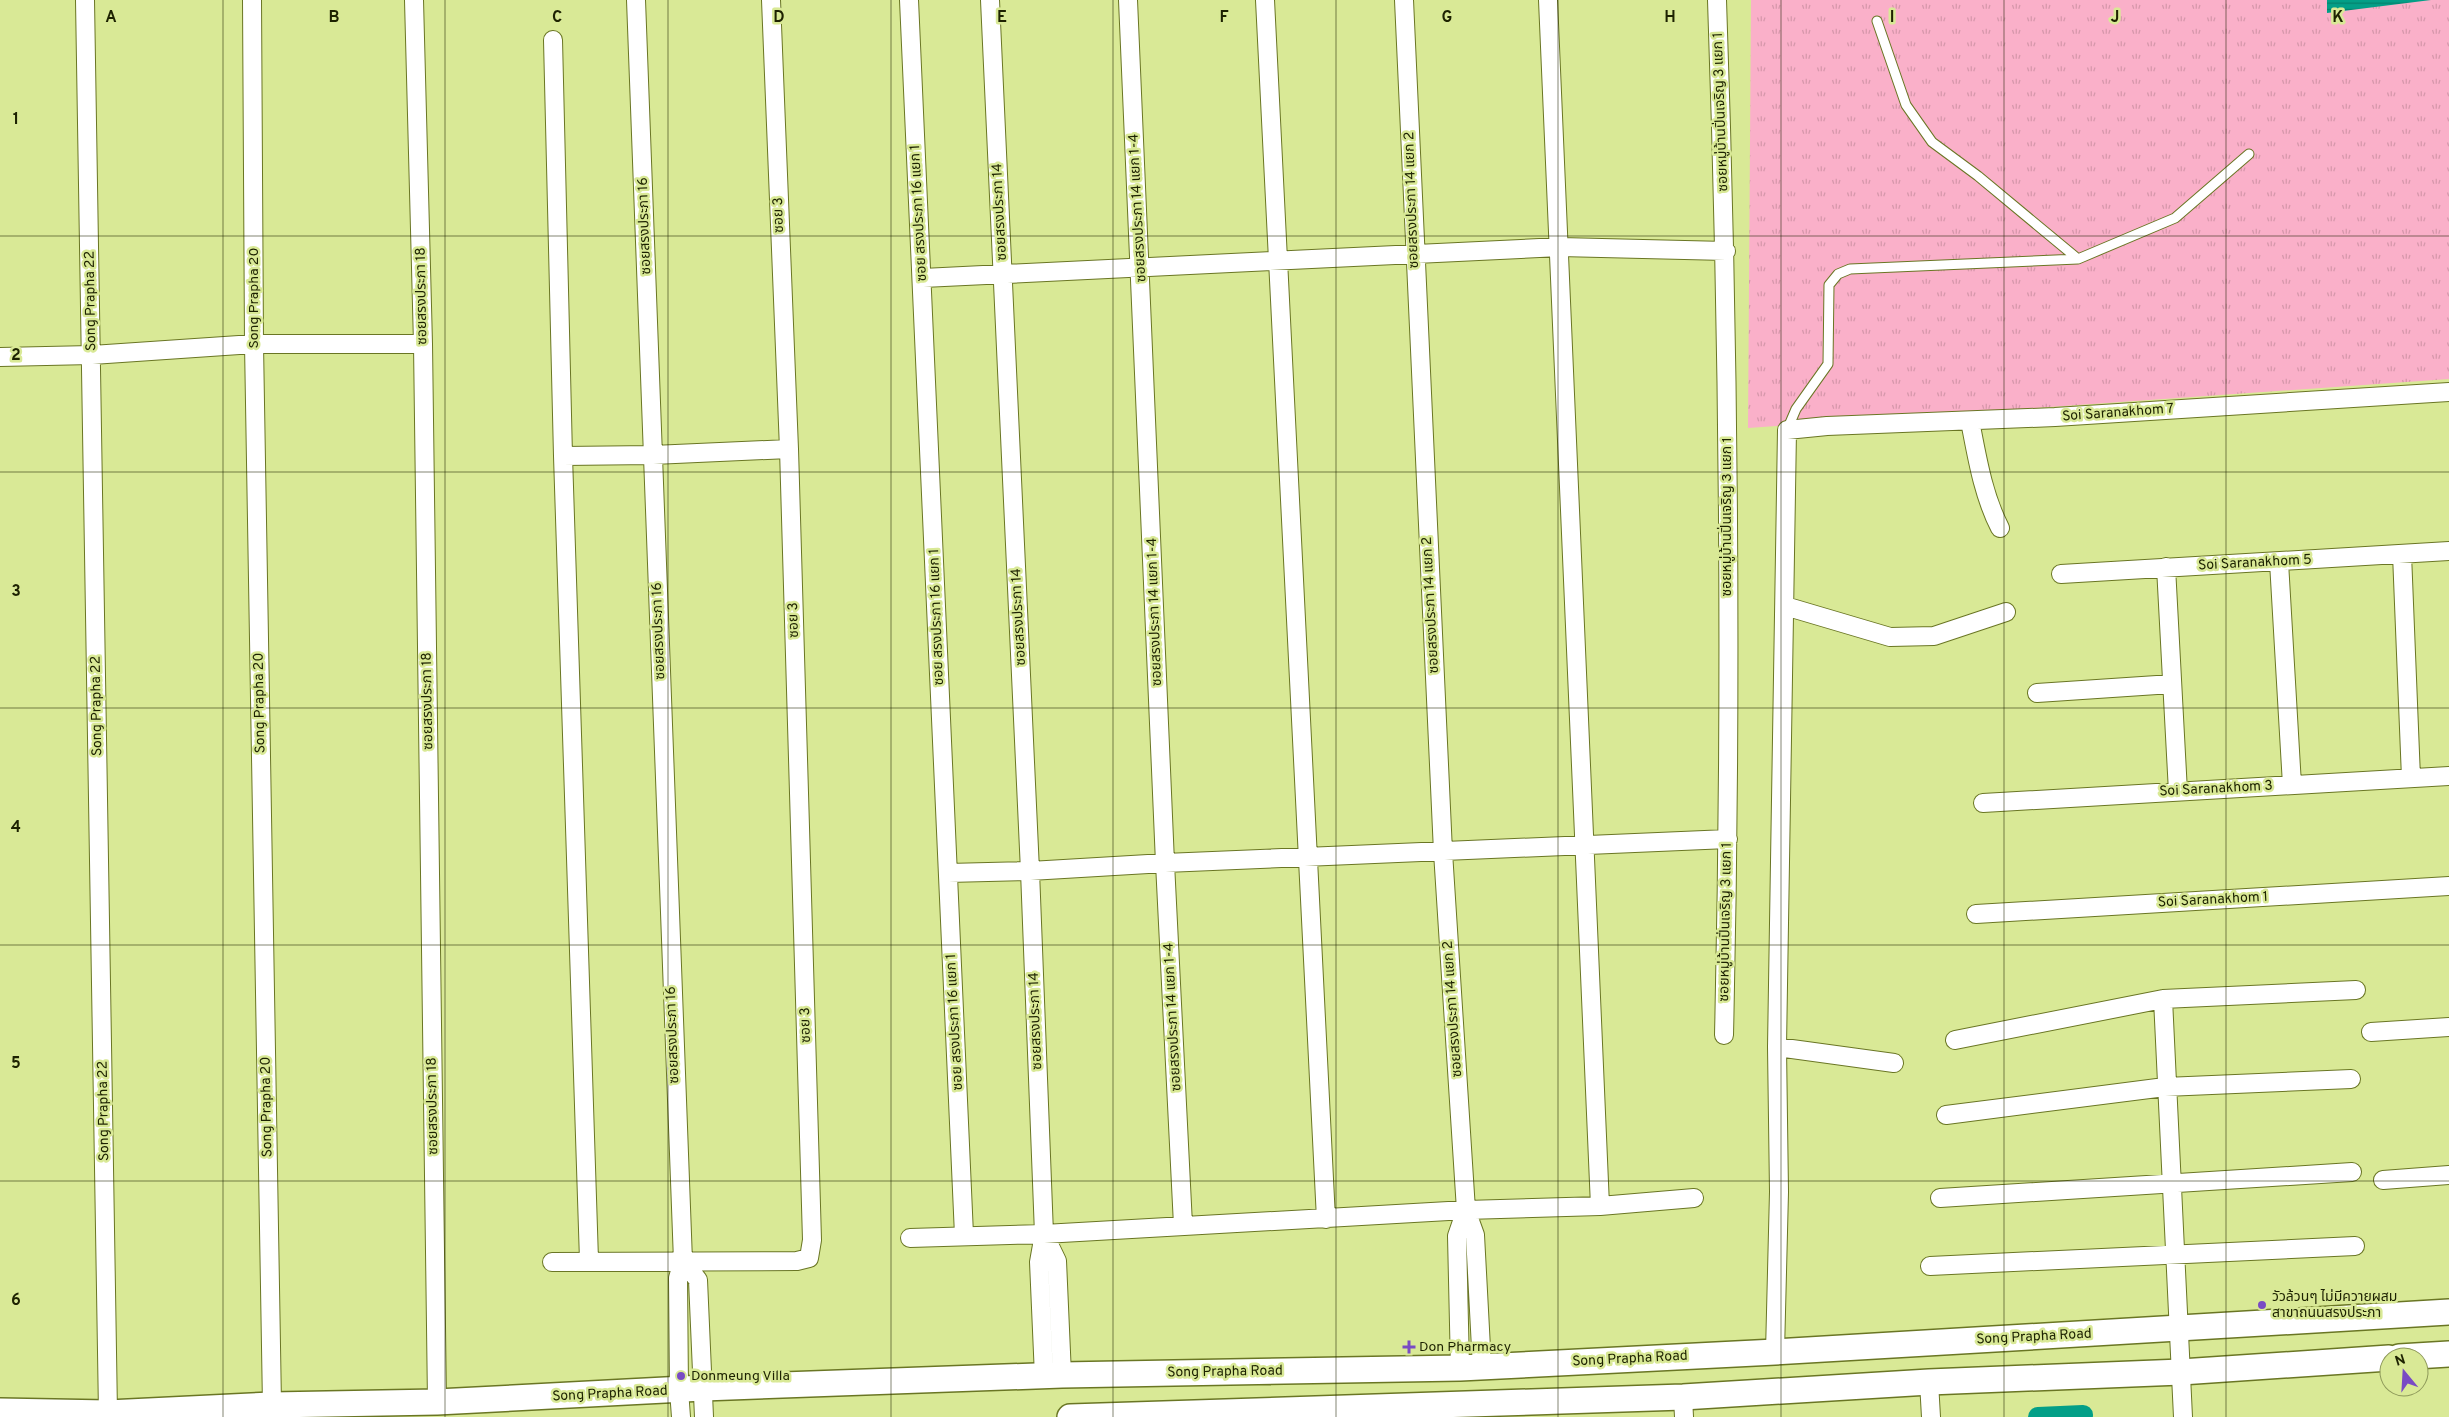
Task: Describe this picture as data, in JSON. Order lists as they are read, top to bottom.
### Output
{
  "streets": {
    "main road": ["Song Prapha Road"],
    "street": [
      "ซอยหมู่บ้านปิ่นเจริญ 3 แยก 1",
      "ซอยสรงประภา 14 แยก 2",
      "ซอยสรงประภา 14 แยก 1-4",
      "ซอยสรงประภา 14",
      "ซอย สรงประภา 16 แยก 1",
      "ซอย 3",
      "ซอยสรงประภา 16",
      "ซอยสรงประภา 18",
      "Song Prapha 20",
      "Song Prapha 22",
      "Soi Saranakhom 7",
      "Soi Saranakhom 5",
      "Soi Saranakhom 3",
      "Soi Saranakhom 1"
    ]
  },
  "crossings": [
    ["ซอยสรงประภา 14", "Song Prapha Road"],
    ["ซอย 3", "ซอยสรงประภา 16"],
    ["ซอยสรงประภา 16", "Song Prapha Road"],
    ["ซอยสรงประภา 18", "Song Prapha Road"],
    ["Song Prapha 20", "Song Prapha Road"],
    ["Song Prapha 22", "Song Prapha Road"]
  ],
  "places": {
    "other": ["วัวล้วนๆ ไม่มีควายผสม สาขาถนนสรงประภา", "Donmeung Villa"],
    "health": ["Don Pharmacy"]
  },
  "north": "top",
  "grid": {
    "columns": [
      "A",
      "B",
      "C",
      "D",
      "E",
      "F",
      "G",
      "H",
      "I",
      "J",
      "K"
    ],
    "rows": [
      "1",
      "2",
      "3",
      "4",
      "5",
      "6"
    ]
  }
}
